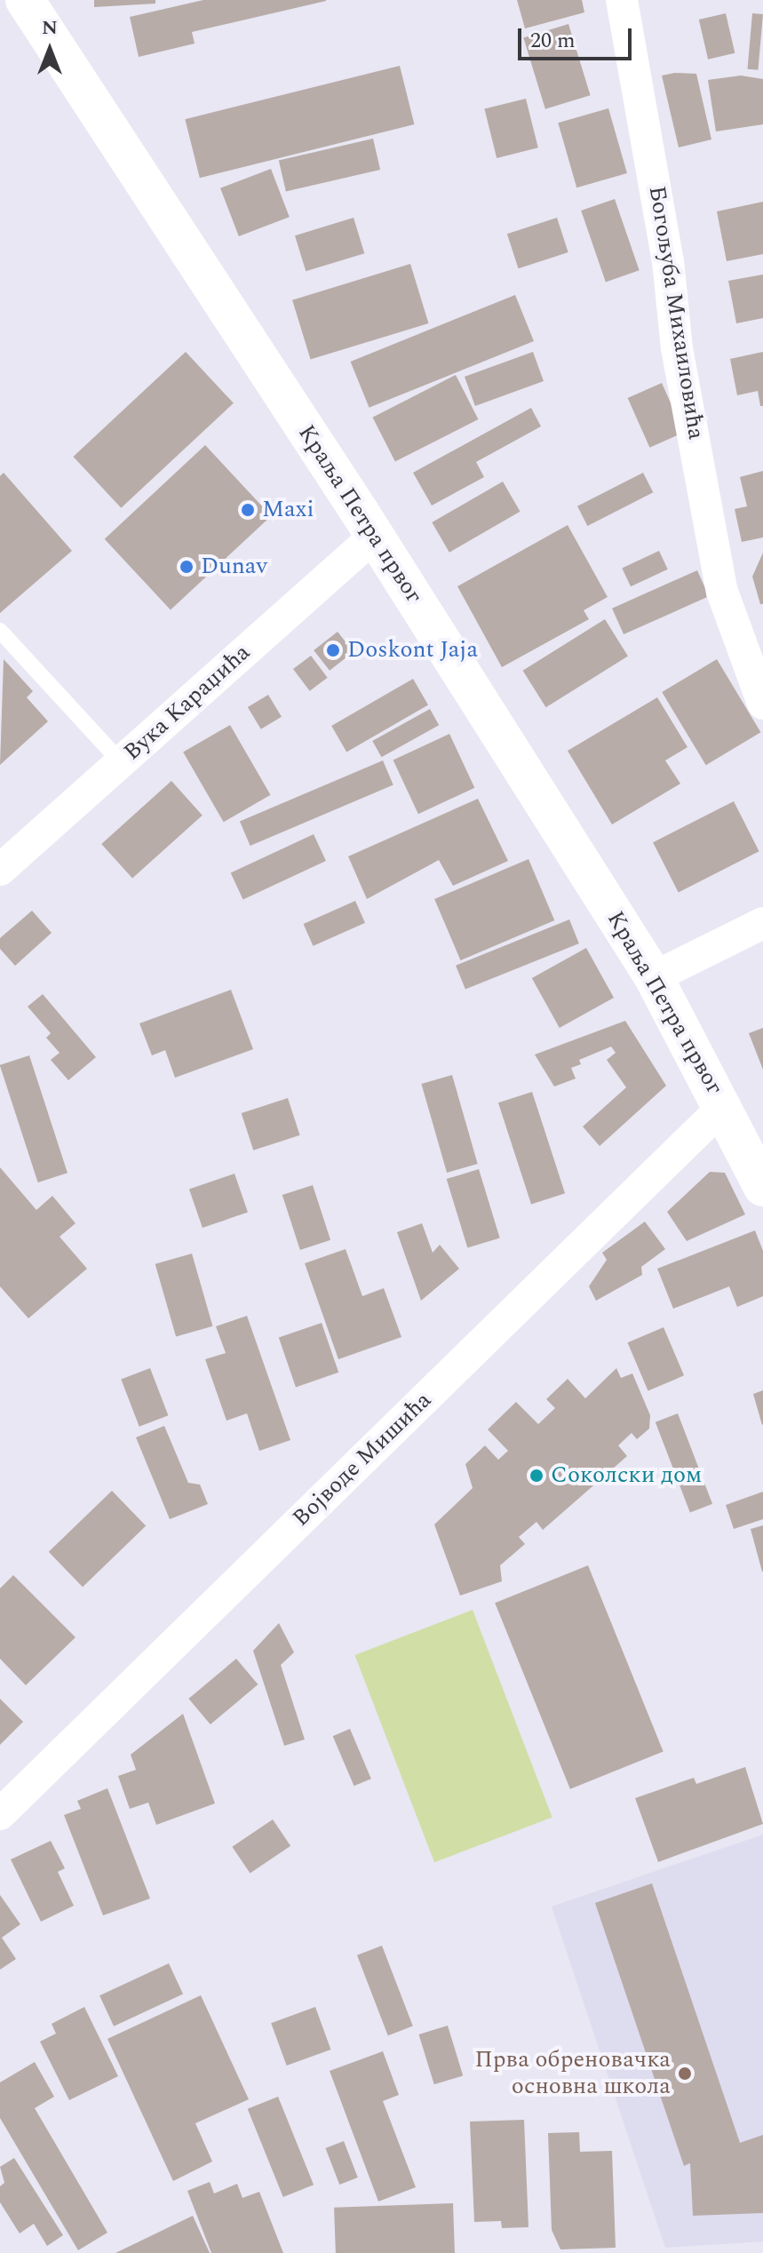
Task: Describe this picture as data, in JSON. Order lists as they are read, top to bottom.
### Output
{
  "streets": {
    "street": [
      "Богољуба Михаиловића",
      "Краља Петра првог",
      "Вука Караџића",
      "Војводе Мишића"
    ]
  },
  "crossings": [
    ["Краља Петра првог", "Вука Караџића"],
    ["Краља Петра првог", "Војводе Мишића"]
  ],
  "places": [
    "Maxi",
    "Dunav",
    "Doskont Jaja",
    "Соколски дом",
    "Прва обреновачка основна школа"
  ],
  "scale_bar": "20 m",
  "north": "top"
}
